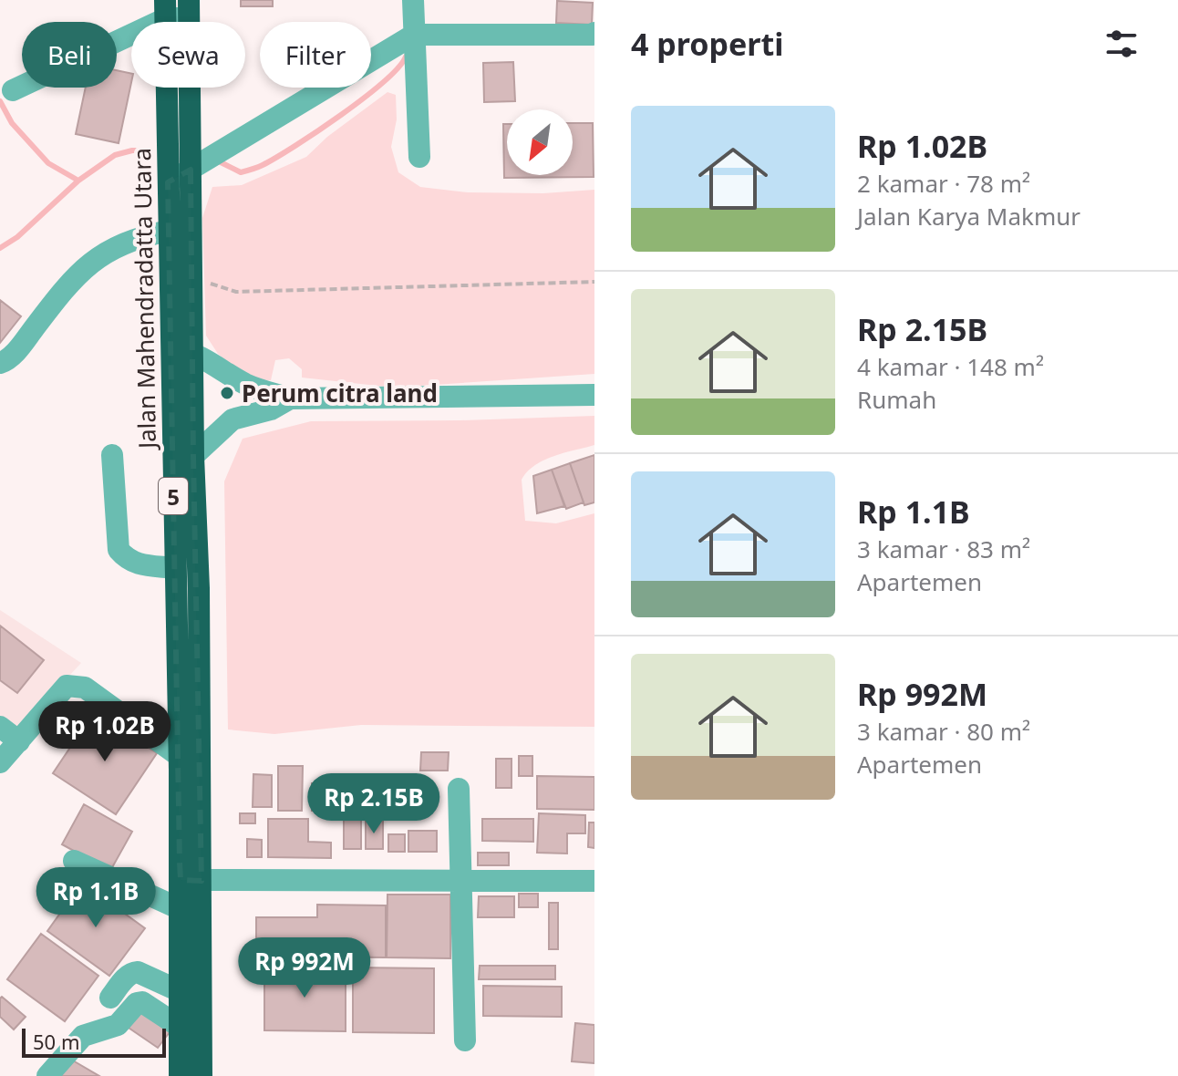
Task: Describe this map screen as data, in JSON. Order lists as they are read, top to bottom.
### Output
{
  "streets": {
    "highway": ["Jalan Mahendradatta Utara", "5"]
  },
  "places": ["Perum citra land"],
  "scale_bar": "50 m",
  "north": "bottom left",
  "page": {
    "heading": "4 properti",
    "chip": ["Beli", "Sewa", "Filter"],
    "list": [
      {
        "name": "Rp 1.02B",
        "note": "2 kamar · 78 m² · Jalan Karya Makmur"
      },
      {
        "name": "Rp 2.15B",
        "note": "4 kamar · 148 m² · Rumah"
      },
      {
        "name": "Rp 1.1B",
        "note": "3 kamar · 83 m² · Apartemen"
      },
      {
        "name": "Rp 992M",
        "note": "3 kamar · 80 m² · Apartemen"
      }
    ],
    "price": [
      "Rp 1.02B",
      "Rp 2.15B",
      "Rp 1.1B",
      "Rp 992M"
    ],
    "scale": "50 m"
  }
}
